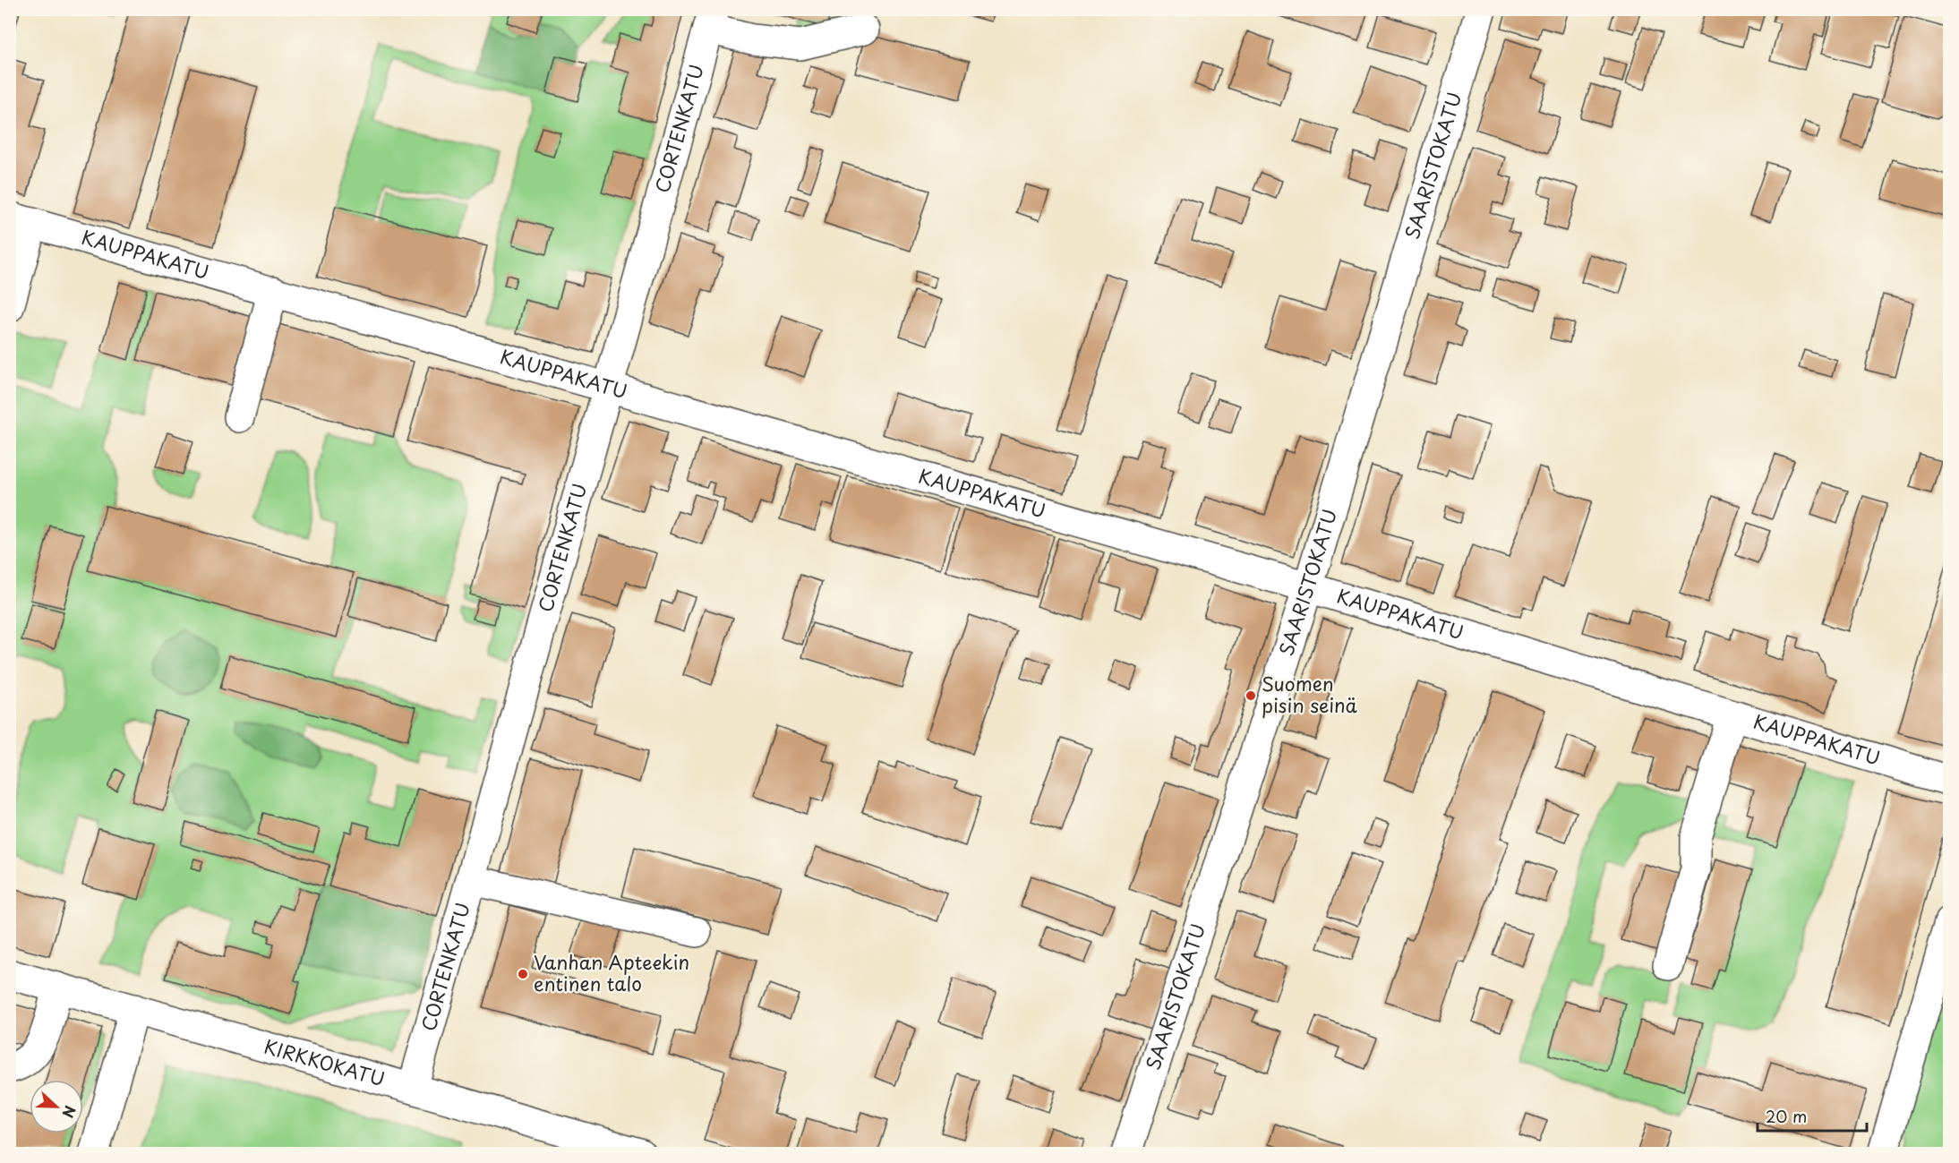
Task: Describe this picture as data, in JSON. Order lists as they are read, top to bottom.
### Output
{
  "streets": {
    "street": [
      "CORTENKATU",
      "SAARISTOKATU",
      "KAUPPAKATU",
      "KIRKKOKATU"
    ]
  },
  "crossings": [
    ["CORTENKATU", "KAUPPAKATU"],
    ["CORTENKATU", "KIRKKOKATU"],
    ["SAARISTOKATU", "KAUPPAKATU"]
  ],
  "places": ["Suomen pisin seinä", "Vanhan Apteekin entinen talo"],
  "scale_bar": "20 m",
  "north": "right"
}
